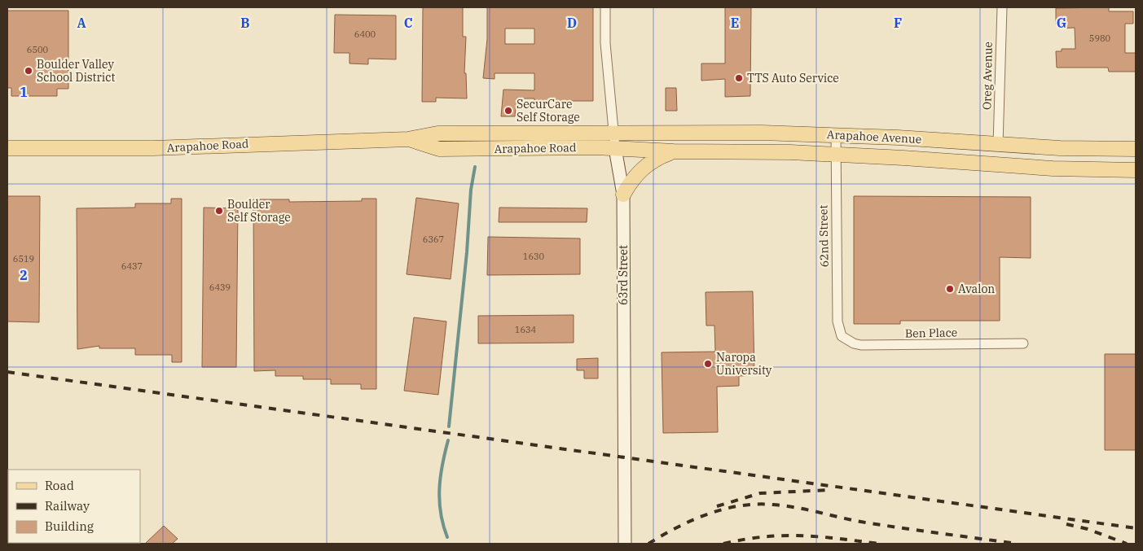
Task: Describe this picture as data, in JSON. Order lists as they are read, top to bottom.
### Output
{
  "streets": {
    "main road": ["Arapahoe Avenue", "Arapahoe Road"],
    "street": [
      "Oreg Avenue",
      "62nd Street",
      "63rd Street",
      "Ben Place"
    ]
  },
  "crossings": [
    ["Oreg Avenue", "Arapahoe Avenue"],
    ["Arapahoe Avenue", "Arapahoe Road"],
    ["Arapahoe Avenue", "62nd Street"],
    ["Arapahoe Avenue", "63rd Street"],
    ["Arapahoe Road", "63rd Street"],
    ["62nd Street", "Ben Place"]
  ],
  "places": [
    "Boulder Valley School District",
    "TTS Auto Service",
    "SecurCare Self Storage",
    "Boulder Self Storage",
    "Avalon",
    "Naropa University"
  ],
  "house_numbers": [
    "6400",
    "5980",
    "6500",
    "6367",
    "1630",
    "6519",
    "6437",
    "6439",
    "1634"
  ],
  "legend": ["Road", "Railway", "Building"],
  "grid": {
    "columns": [
      "A",
      "B",
      "C",
      "D",
      "E",
      "F",
      "G"
    ],
    "rows": ["1", "2"]
  }
}
